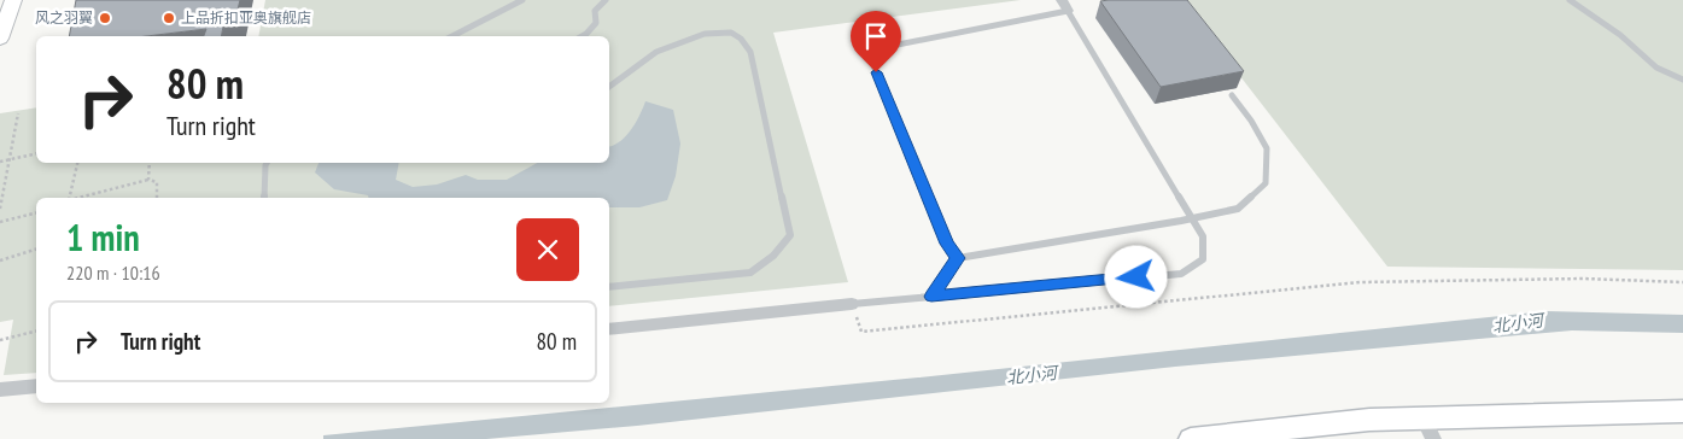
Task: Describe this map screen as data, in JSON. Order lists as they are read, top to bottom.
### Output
{
  "water": ["北小河"],
  "places": ["风之羽翼", "上品折扣亚奥旗舰店"],
  "page": {
    "turn": ["80 m", "Turn right"],
    "heading": ["1 min", "220 m · 10:16"],
    "list": [
      {
        "name": "Turn right",
        "value": "80 m"
      }
    ]
  }
}
